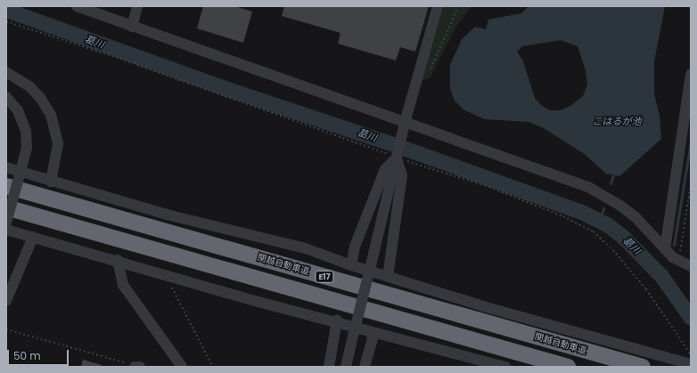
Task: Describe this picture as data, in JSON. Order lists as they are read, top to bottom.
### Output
{
  "streets": {
    "highway": ["関越自動車道", "E17"]
  },
  "water": ["葛川", "こはるが池"],
  "scale_bar": "50 m"
}
